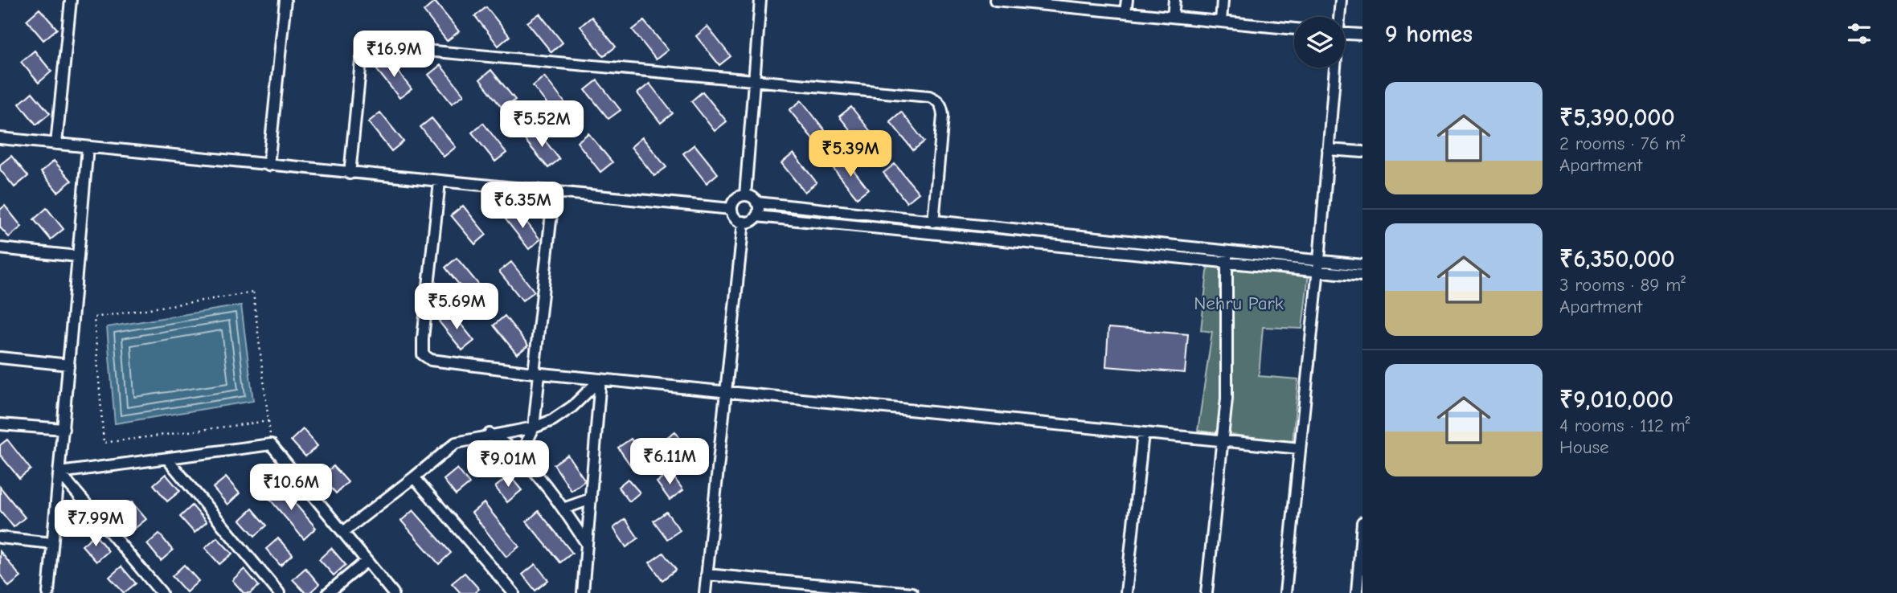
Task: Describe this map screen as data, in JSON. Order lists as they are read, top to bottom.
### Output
{
  "parks": ["Nehru Park"],
  "page": {
    "heading": "9 homes",
    "price": [
      "₹16.9M",
      "₹5.52M",
      "₹5.39M",
      "₹6.35M",
      "₹5.69M",
      "₹6.11M",
      "₹9.01M",
      "₹10.6M",
      "₹7.99M"
    ],
    "list": [
      {
        "name": "₹5,390,000",
        "note": "2 rooms · 76 m² · Apartment"
      },
      {
        "name": "₹6,350,000",
        "note": "3 rooms · 89 m² · Apartment"
      },
      {
        "name": "₹9,010,000",
        "note": "4 rooms · 112 m² · House"
      }
    ]
  }
}
